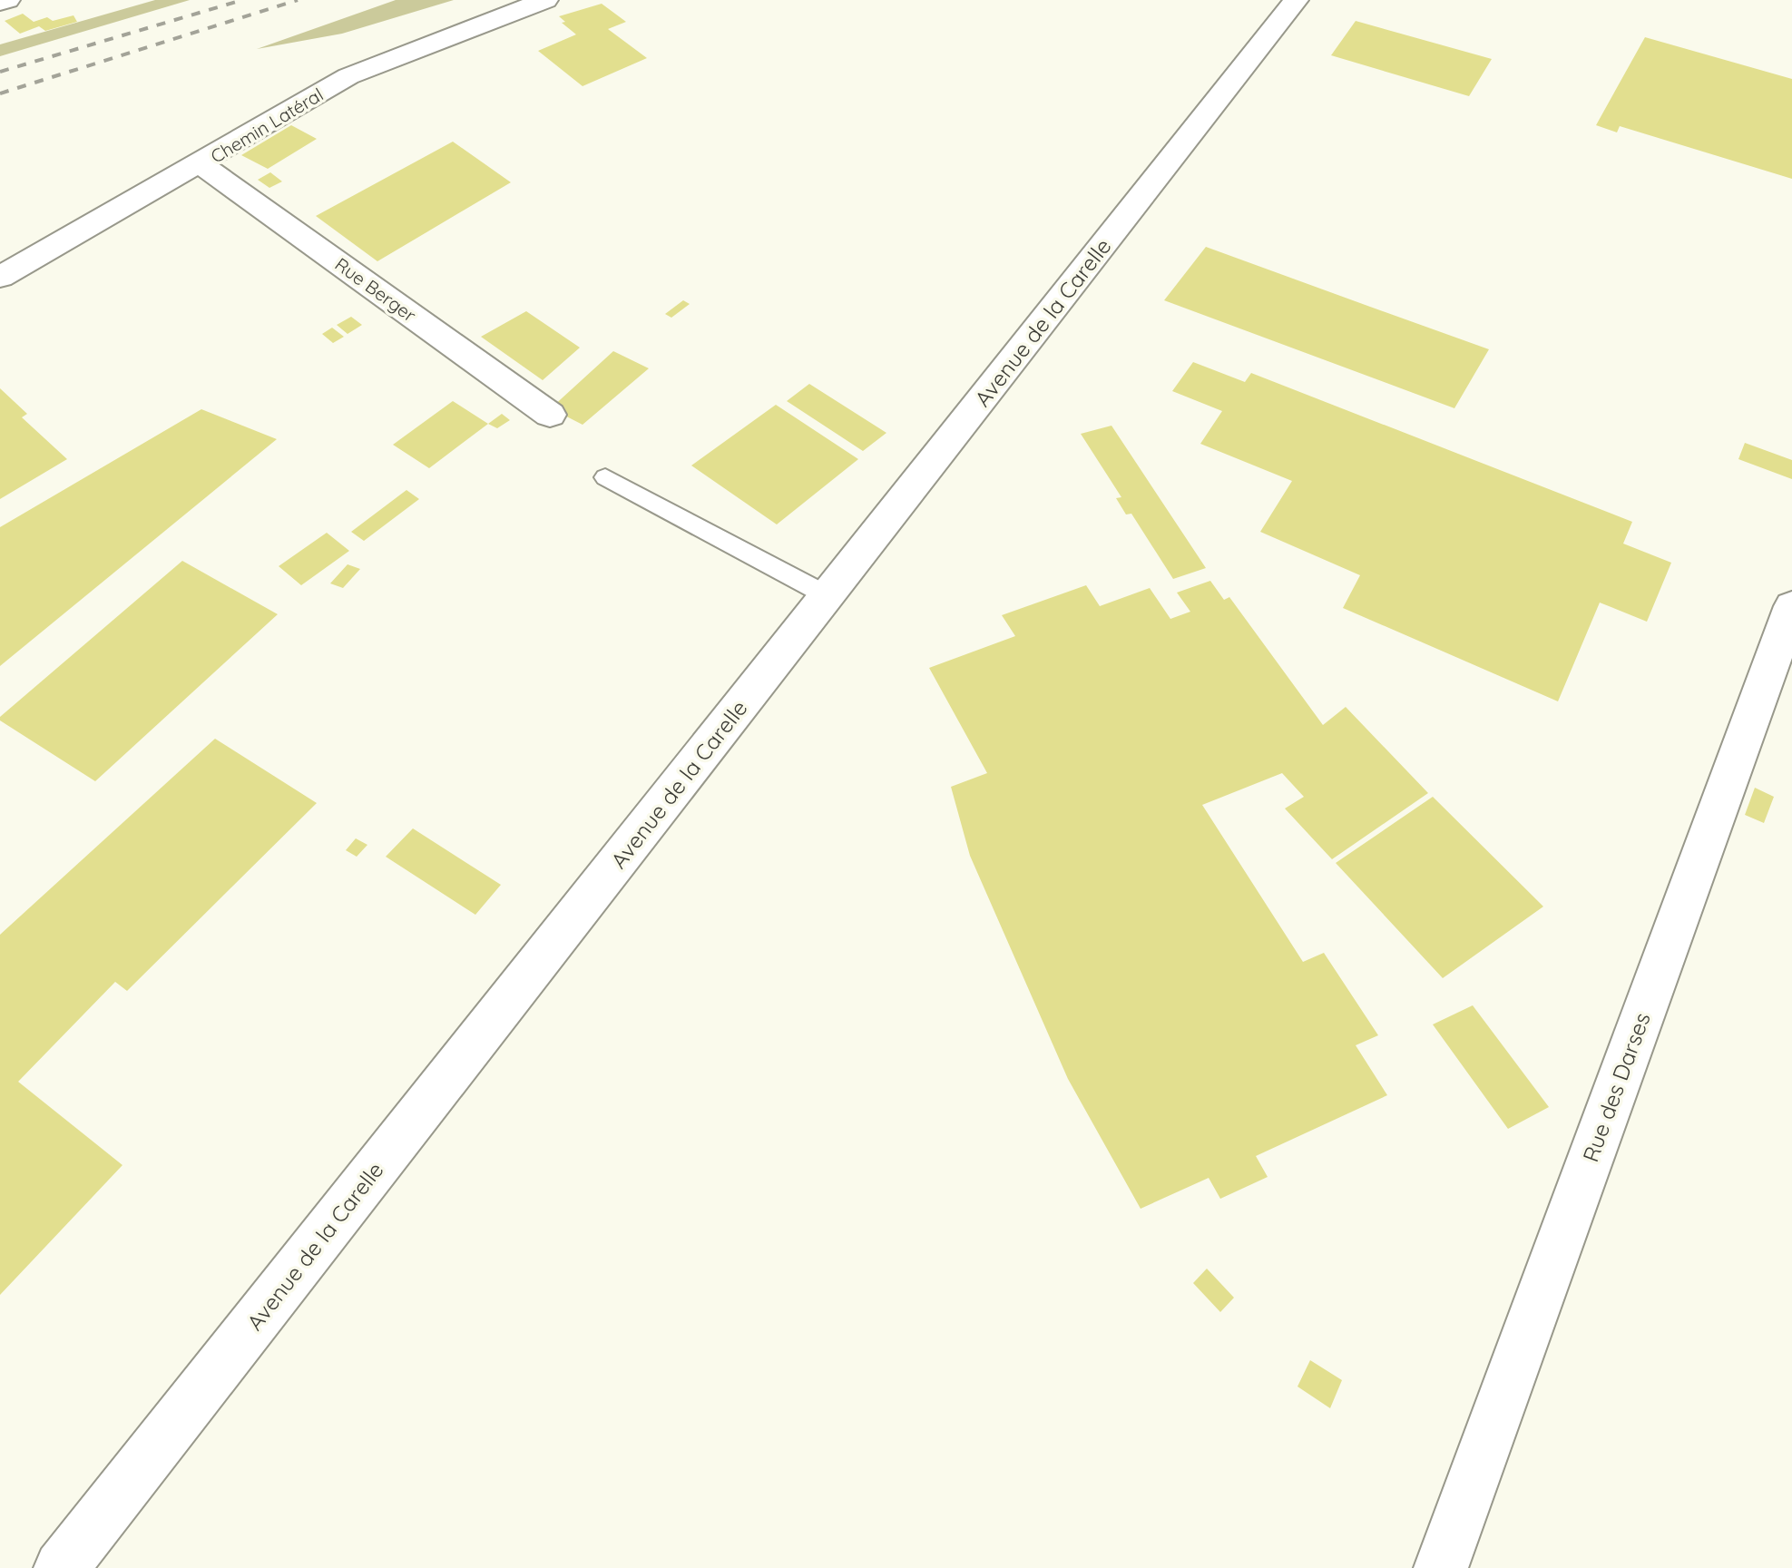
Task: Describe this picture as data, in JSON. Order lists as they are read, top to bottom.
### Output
{
  "streets": {
    "street": [
      "Chemin Latéral",
      "Rue Berger",
      "Avenue de la Carelle",
      "Rue des Darses"
    ]
  },
  "crossings": [
    ["Chemin Latéral", "Rue Berger"]
  ]
}
